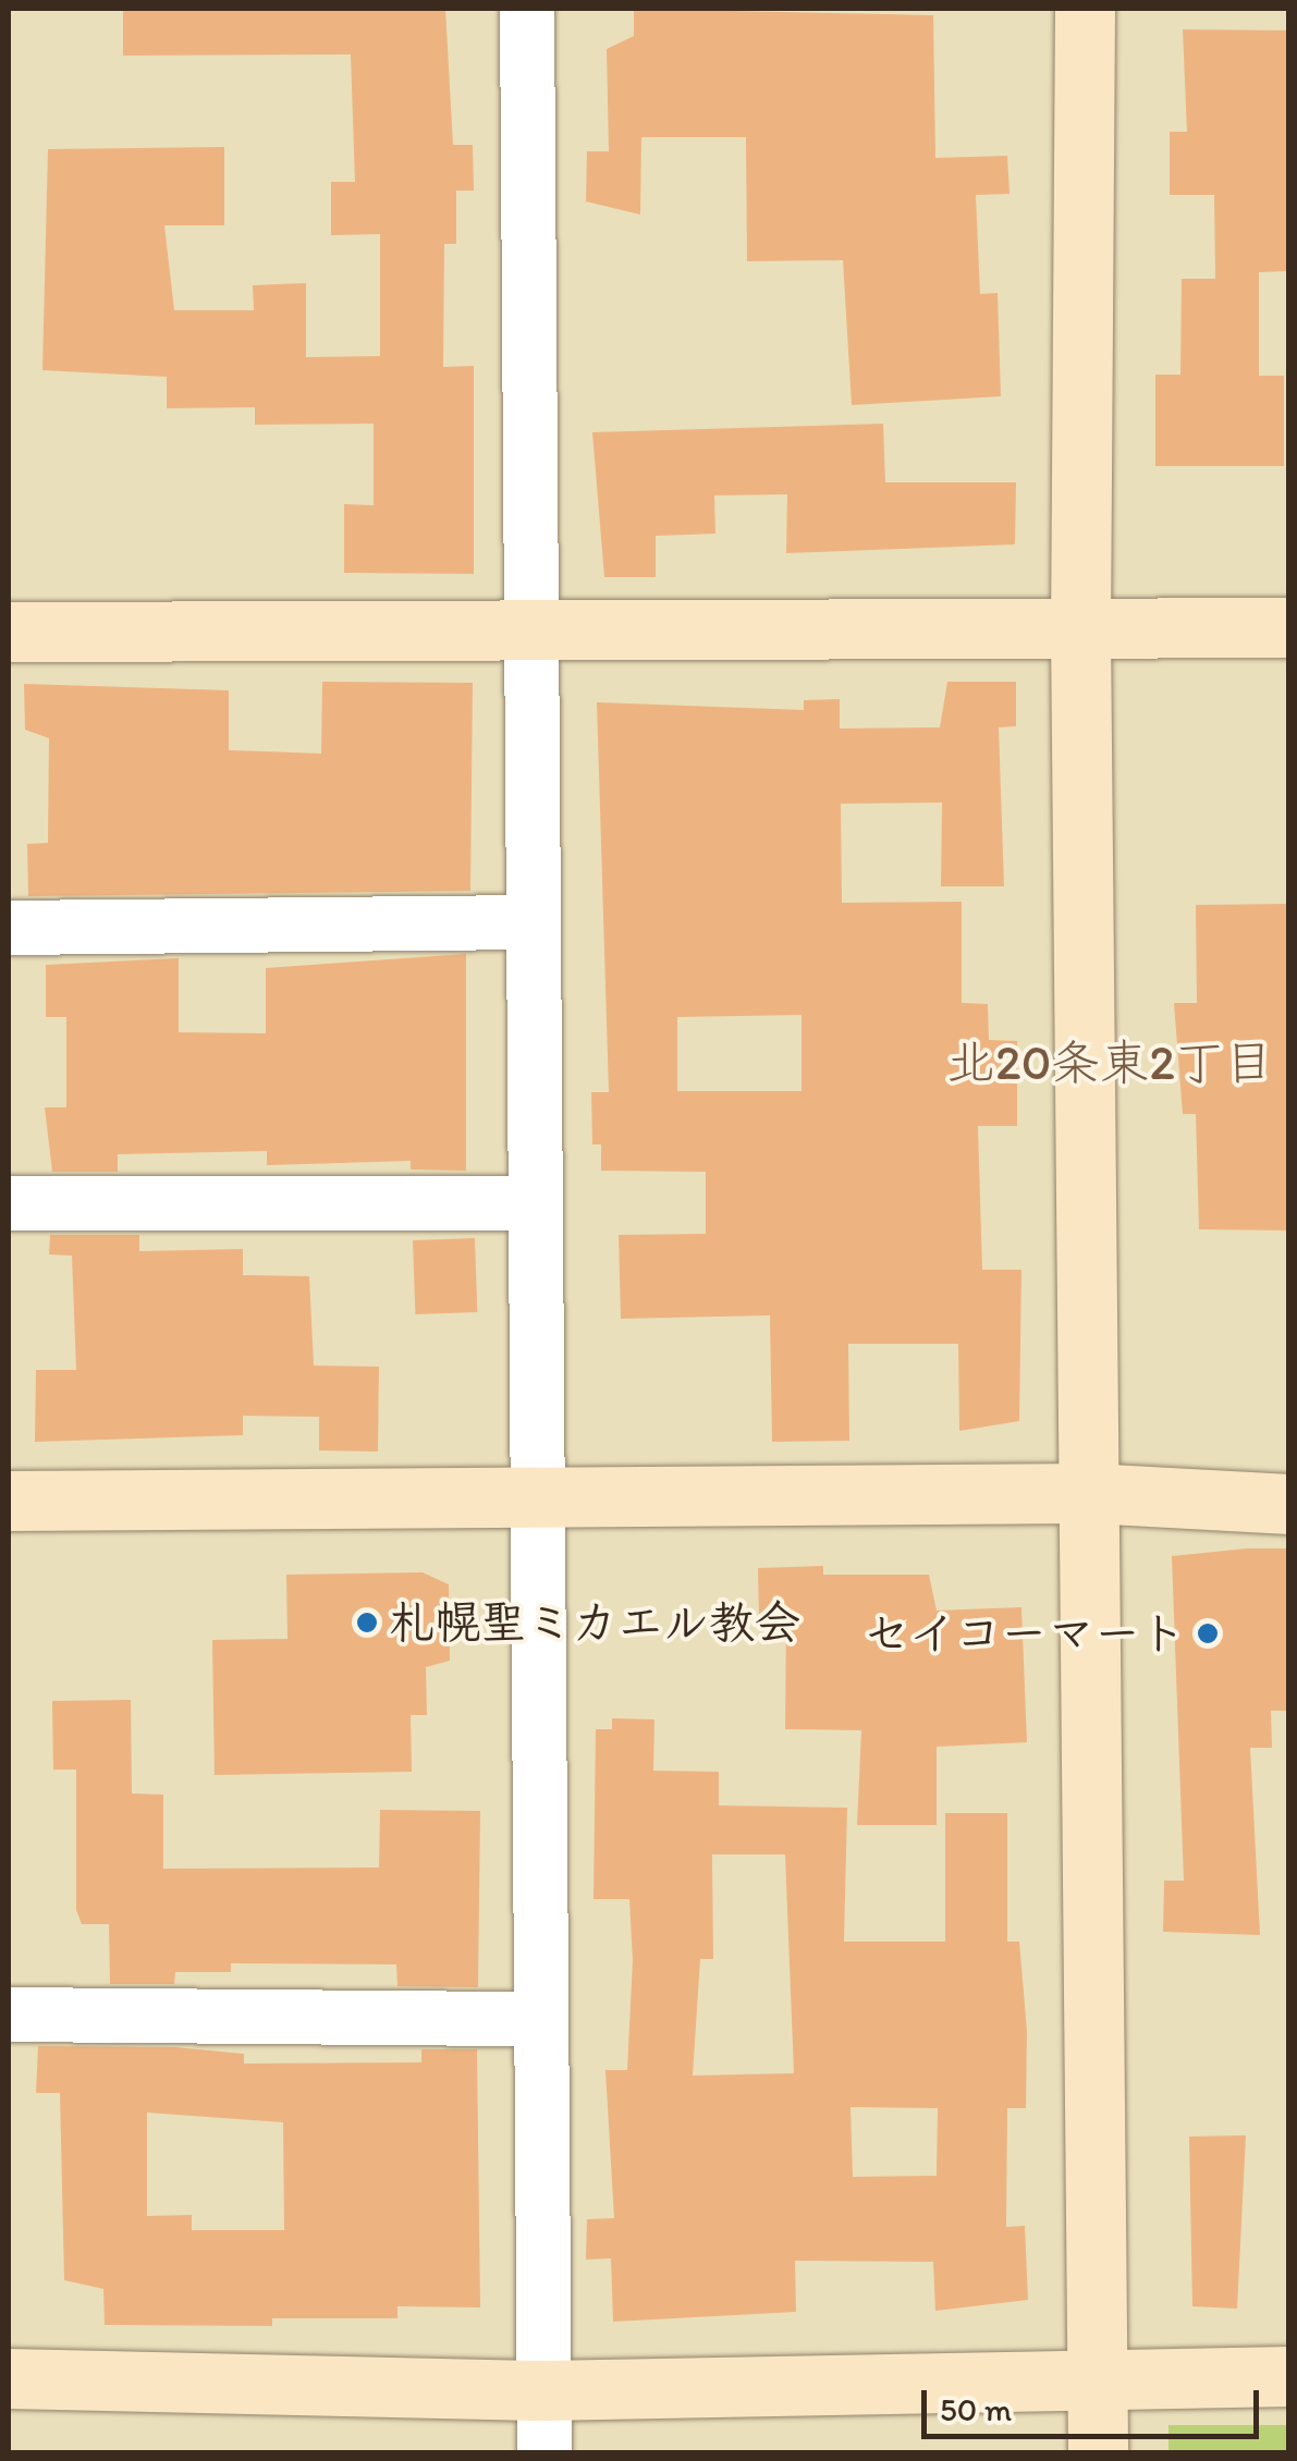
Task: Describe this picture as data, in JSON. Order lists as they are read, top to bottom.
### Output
{
  "districts": ["北20条東2丁目"],
  "places": ["札幌聖ミカエル教会", "セイコーマート"],
  "scale_bar": "50 m"
}
